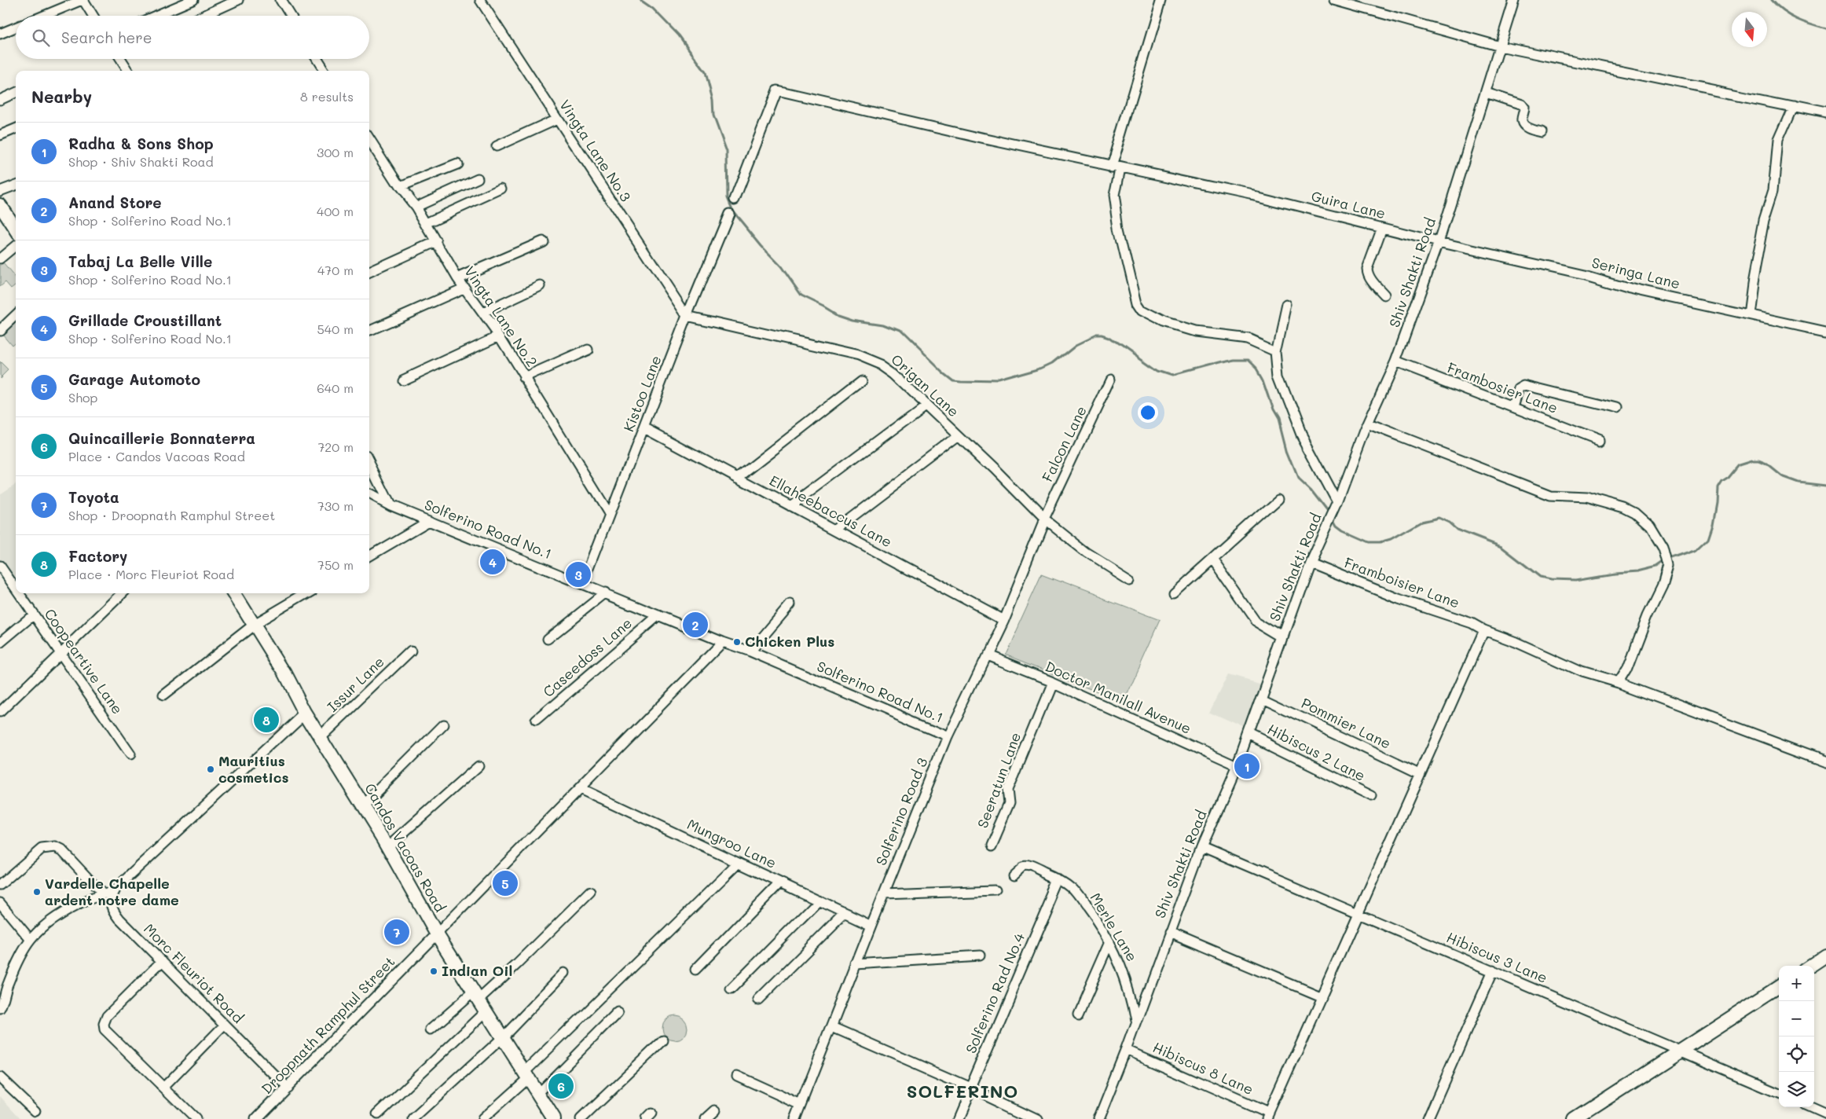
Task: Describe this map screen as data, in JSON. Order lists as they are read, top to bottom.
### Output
{
  "streets": {
    "main road": ["Candos Vacoas Road"],
    "street": [
      "Vingta Lane No.3",
      "Guira Lane",
      "Shiv Shakti Road",
      "Seringa Lane",
      "Vingta Lane No.2",
      "Origan Lane",
      "Frambosier Lane",
      "Kistoo Lane",
      "Falcon Lane",
      "Ellaheebaccus Lane",
      "Solferino Road No.1",
      "Framboisier Lane",
      "Caseedoss Lane",
      "Coopeartive Lane",
      "Issur Lane",
      "Doctor Manilall Avenue",
      "Pommier Lane",
      "Hibiscus 2 Lane",
      "Seeratun Lane",
      "Solferino Road 3",
      "Mungroo Lane",
      "Merle Lane",
      "Hibiscus 3 Lane",
      "Morc Fleuriot Road",
      "Solferino Rad No.4",
      "Droopnath Ramphul Street",
      "Hibiscus 8 Lane"
    ]
  },
  "crossings": [
    ["Vingta Lane No.3", "Origan Lane"],
    ["Vingta Lane No.3", "Kistoo Lane"],
    ["Guira Lane", "Shiv Shakti Road"],
    ["Guira Lane", "Seringa Lane"],
    ["Shiv Shakti Road", "Seringa Lane"],
    ["Shiv Shakti Road", "Frambosier Lane"],
    ["Shiv Shakti Road", "Framboisier Lane"],
    ["Shiv Shakti Road", "Doctor Manilall Avenue"],
    ["Shiv Shakti Road", "Pommier Lane"],
    ["Shiv Shakti Road", "Hibiscus 2 Lane"],
    ["Shiv Shakti Road", "Merle Lane"],
    ["Shiv Shakti Road", "Hibiscus 3 Lane"],
    ["Shiv Shakti Road", "Hibiscus 8 Lane"],
    ["Vingta Lane No.2", "Kistoo Lane"],
    ["Origan Lane", "Kistoo Lane"],
    ["Origan Lane", "Falcon Lane"],
    ["Origan Lane", "Solferino Road 3"],
    ["Kistoo Lane", "Ellaheebaccus Lane"],
    ["Kistoo Lane", "Solferino Road No.1"],
    ["Falcon Lane", "Solferino Road 3"],
    ["Ellaheebaccus Lane", "Solferino Road 3"],
    ["Solferino Road No.1", "Caseedoss Lane"],
    ["Solferino Road No.1", "Solferino Road 3"],
    ["Solferino Road No.1", "Droopnath Ramphul Street"],
    ["Issur Lane", "Candos Vacoas Road"],
    ["Doctor Manilall Avenue", "Seeratun Lane"],
    ["Doctor Manilall Avenue", "Solferino Road 3"],
    ["Solferino Road 3", "Mungroo Lane"],
    ["Mungroo Lane", "Droopnath Ramphul Street"],
    ["Candos Vacoas Road", "Droopnath Ramphul Street"],
    ["Merle Lane", "Solferino Rad No.4"],
    ["Morc Fleuriot Road", "Droopnath Ramphul Street"]
  ],
  "districts": ["SOLFERINO"],
  "places": [
    "Chicken Plus",
    "Mauritius cosmetics",
    "Vardelle Chapelle ardent notre dame",
    "Indian Oil"
  ],
  "north": "bottom",
  "page": {
    "search": "Search here",
    "heading": ["Nearby", "8 results"],
    "list": [
      {
        "mark": "1",
        "name": "Radha & Sons Shop",
        "note": "Shop · Shiv Shakti Road",
        "value": "300 m"
      },
      {
        "mark": "2",
        "name": "Anand Store",
        "note": "Shop · Solferino Road No.1",
        "value": "400 m"
      },
      {
        "mark": "3",
        "name": "Tabaj La Belle Ville",
        "note": "Shop · Solferino Road No.1",
        "value": "470 m"
      },
      {
        "mark": "4",
        "name": "Grillade Croustillant",
        "note": "Shop · Solferino Road No.1",
        "value": "540 m"
      },
      {
        "mark": "5",
        "name": "Garage Automoto",
        "note": "Shop",
        "value": "640 m"
      },
      {
        "mark": "6",
        "name": "Quincaillerie Bonnaterra",
        "note": "Place · Candos Vacoas Road",
        "value": "720 m"
      },
      {
        "mark": "7",
        "name": "Toyota",
        "note": "Shop · Droopnath Ramphul Street",
        "value": "730 m"
      },
      {
        "mark": "8",
        "name": "Factory",
        "note": "Place · Morc Fleuriot Road",
        "value": "750 m"
      }
    ],
    "pins": [
      "4",
      "3",
      "2",
      "8",
      "1",
      "5",
      "7",
      "6"
    ],
    "map_buttons": ["+", "−"]
  }
}
